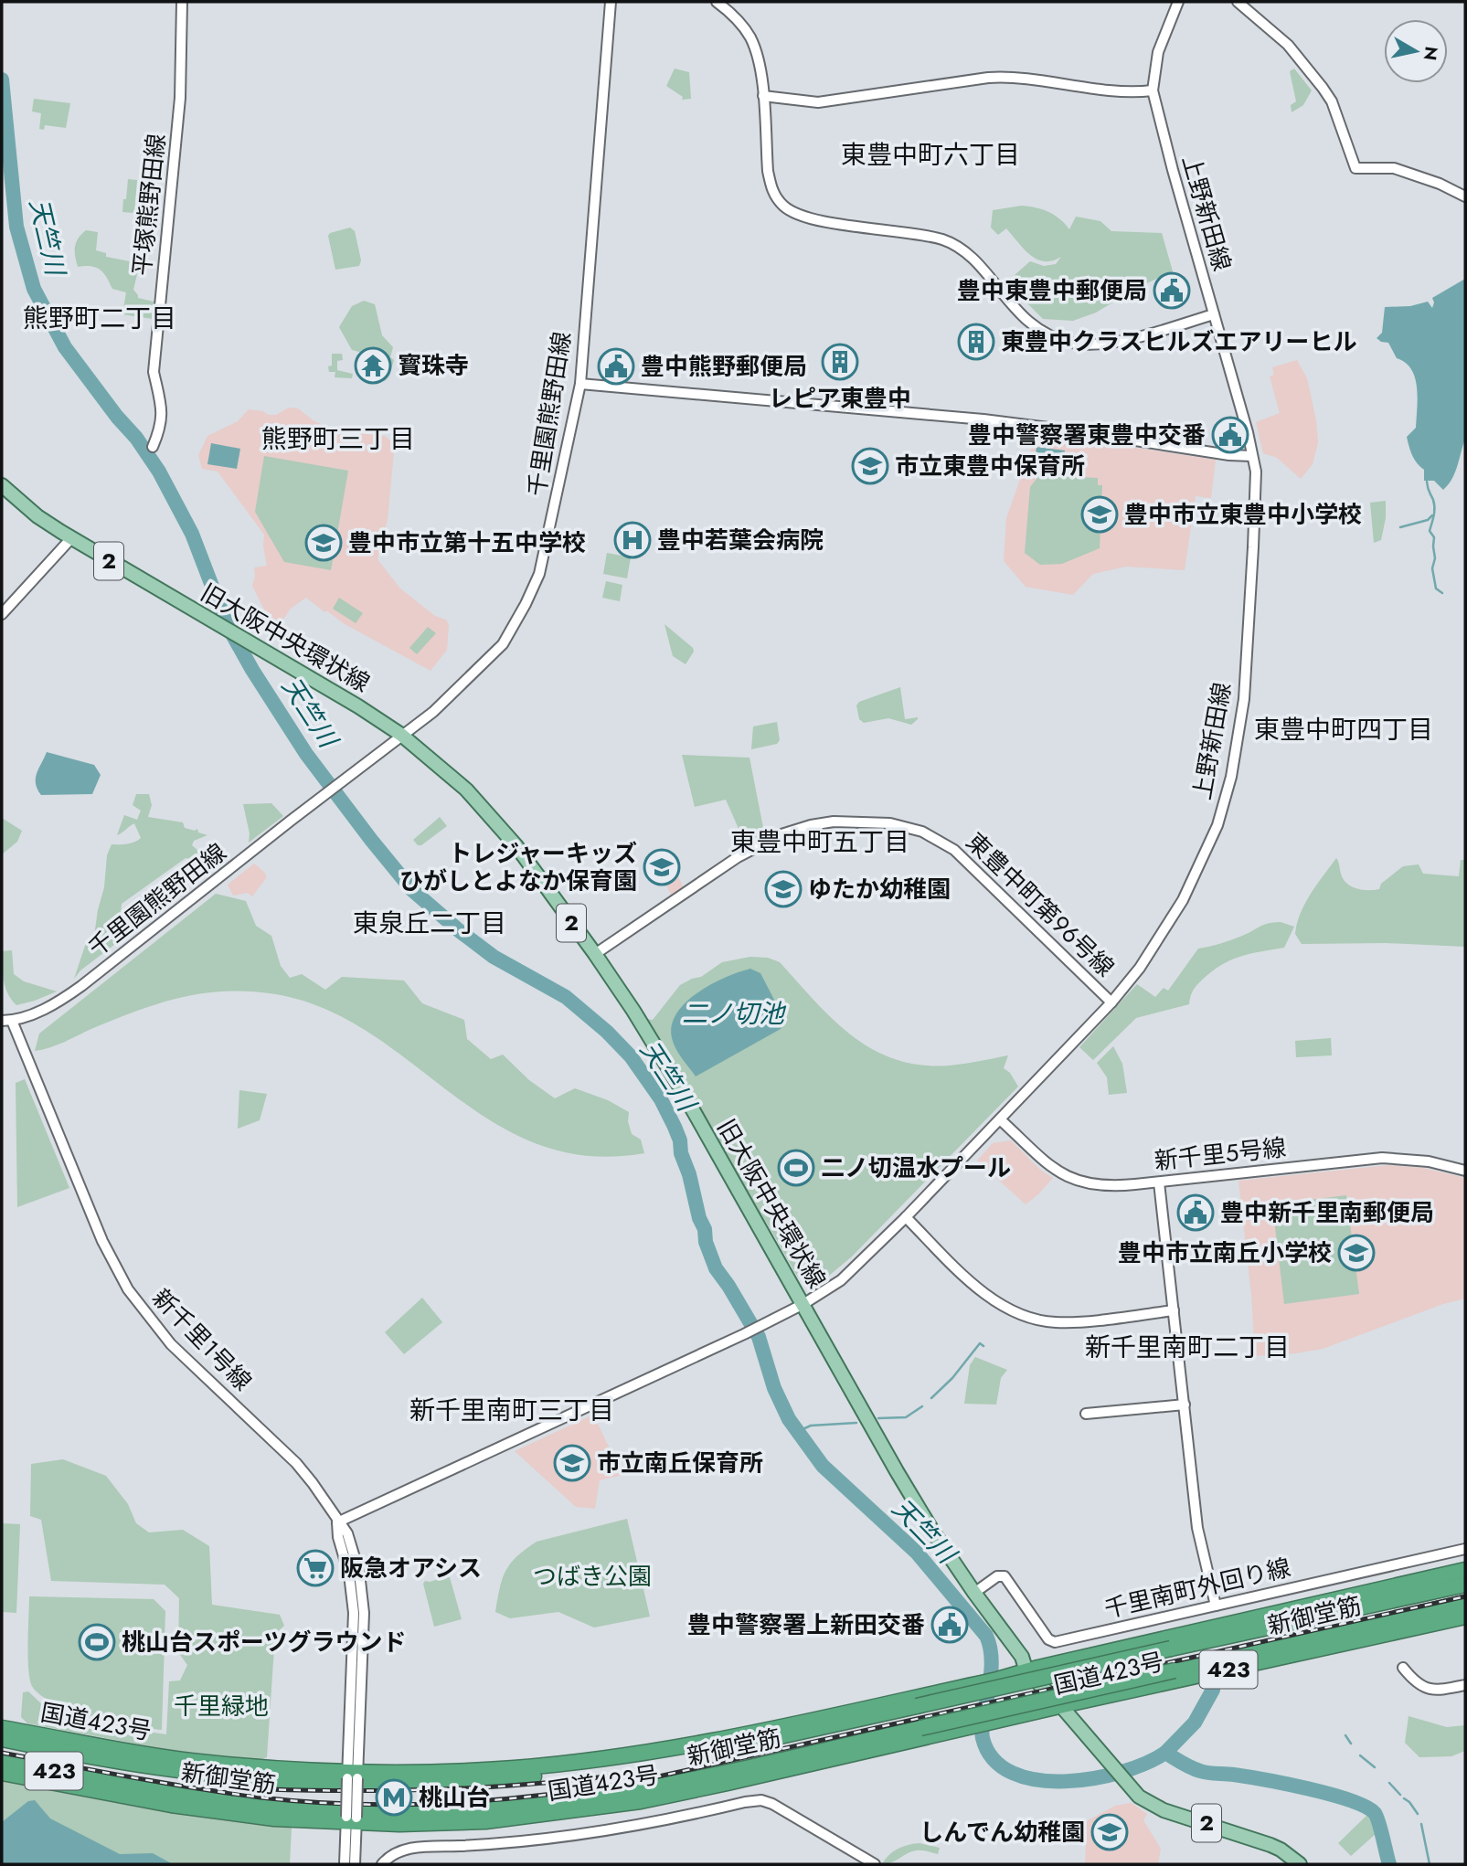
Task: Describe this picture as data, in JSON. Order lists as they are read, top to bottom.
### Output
{
  "streets": {
    "highway": ["新御堂筋", "423", "国道423号"],
    "main road": ["2", "旧大阪中央環状線"],
    "street": [
      "平塚熊野田線",
      "上野新田線",
      "千里園熊野田線",
      "東豊中町第96号線",
      "新千里5号線",
      "新千里1号線",
      "千里南町外回り線"
    ]
  },
  "crossings": [
    ["上野新田線", "旧大阪中央環状線"],
    ["上野新田線", "東豊中町第96号線"],
    ["上野新田線", "新千里5号線"],
    ["上野新田線", "新千里1号線"],
    ["千里園熊野田線", "旧大阪中央環状線"],
    ["千里園熊野田線", "新千里1号線"],
    ["旧大阪中央環状線", "東豊中町第96号線"],
    ["旧大阪中央環状線", "千里南町外回り線"],
    ["旧大阪中央環状線", "国道423号"],
    ["新千里1号線", "国道423号"]
  ],
  "districts": [
    "東豊中町六丁目",
    "熊野町二丁目",
    "熊野町三丁目",
    "東豊中町四丁目",
    "東豊中町五丁目",
    "東泉丘二丁目",
    "新千里南町二丁目",
    "新千里南町三丁目"
  ],
  "water": ["天竺川", "二ノ切池"],
  "parks": ["つばき公園", "千里緑地"],
  "places": {
    "public building": [
      "豊中東豊中郵便局",
      "豊中熊野郵便局",
      "豊中警察署東豊中交番",
      "豊中新千里南郵便局",
      "豊中警察署上新田交番"
    ],
    "building": ["東豊中クラスヒルズエアリーヒル", "レピア東豊中"],
    "temple": ["寳珠寺"],
    "school or university": [
      "市立東豊中保育所",
      "豊中市立東豊中小学校",
      "豊中市立第十五中学校",
      "トレジャーキッズ ひがしとよなか保育園",
      "ゆたか幼稚園",
      "豊中市立南丘小学校",
      "市立南丘保育所",
      "しんでん幼稚園"
    ],
    "hospital": ["豊中若葉会病院"],
    "sports": ["二ノ切温水プール", "桃山台スポーツグラウンド"],
    "supermarket": ["阪急オアシス"],
    "metro station": ["桃山台"]
  },
  "north": "right"
}
